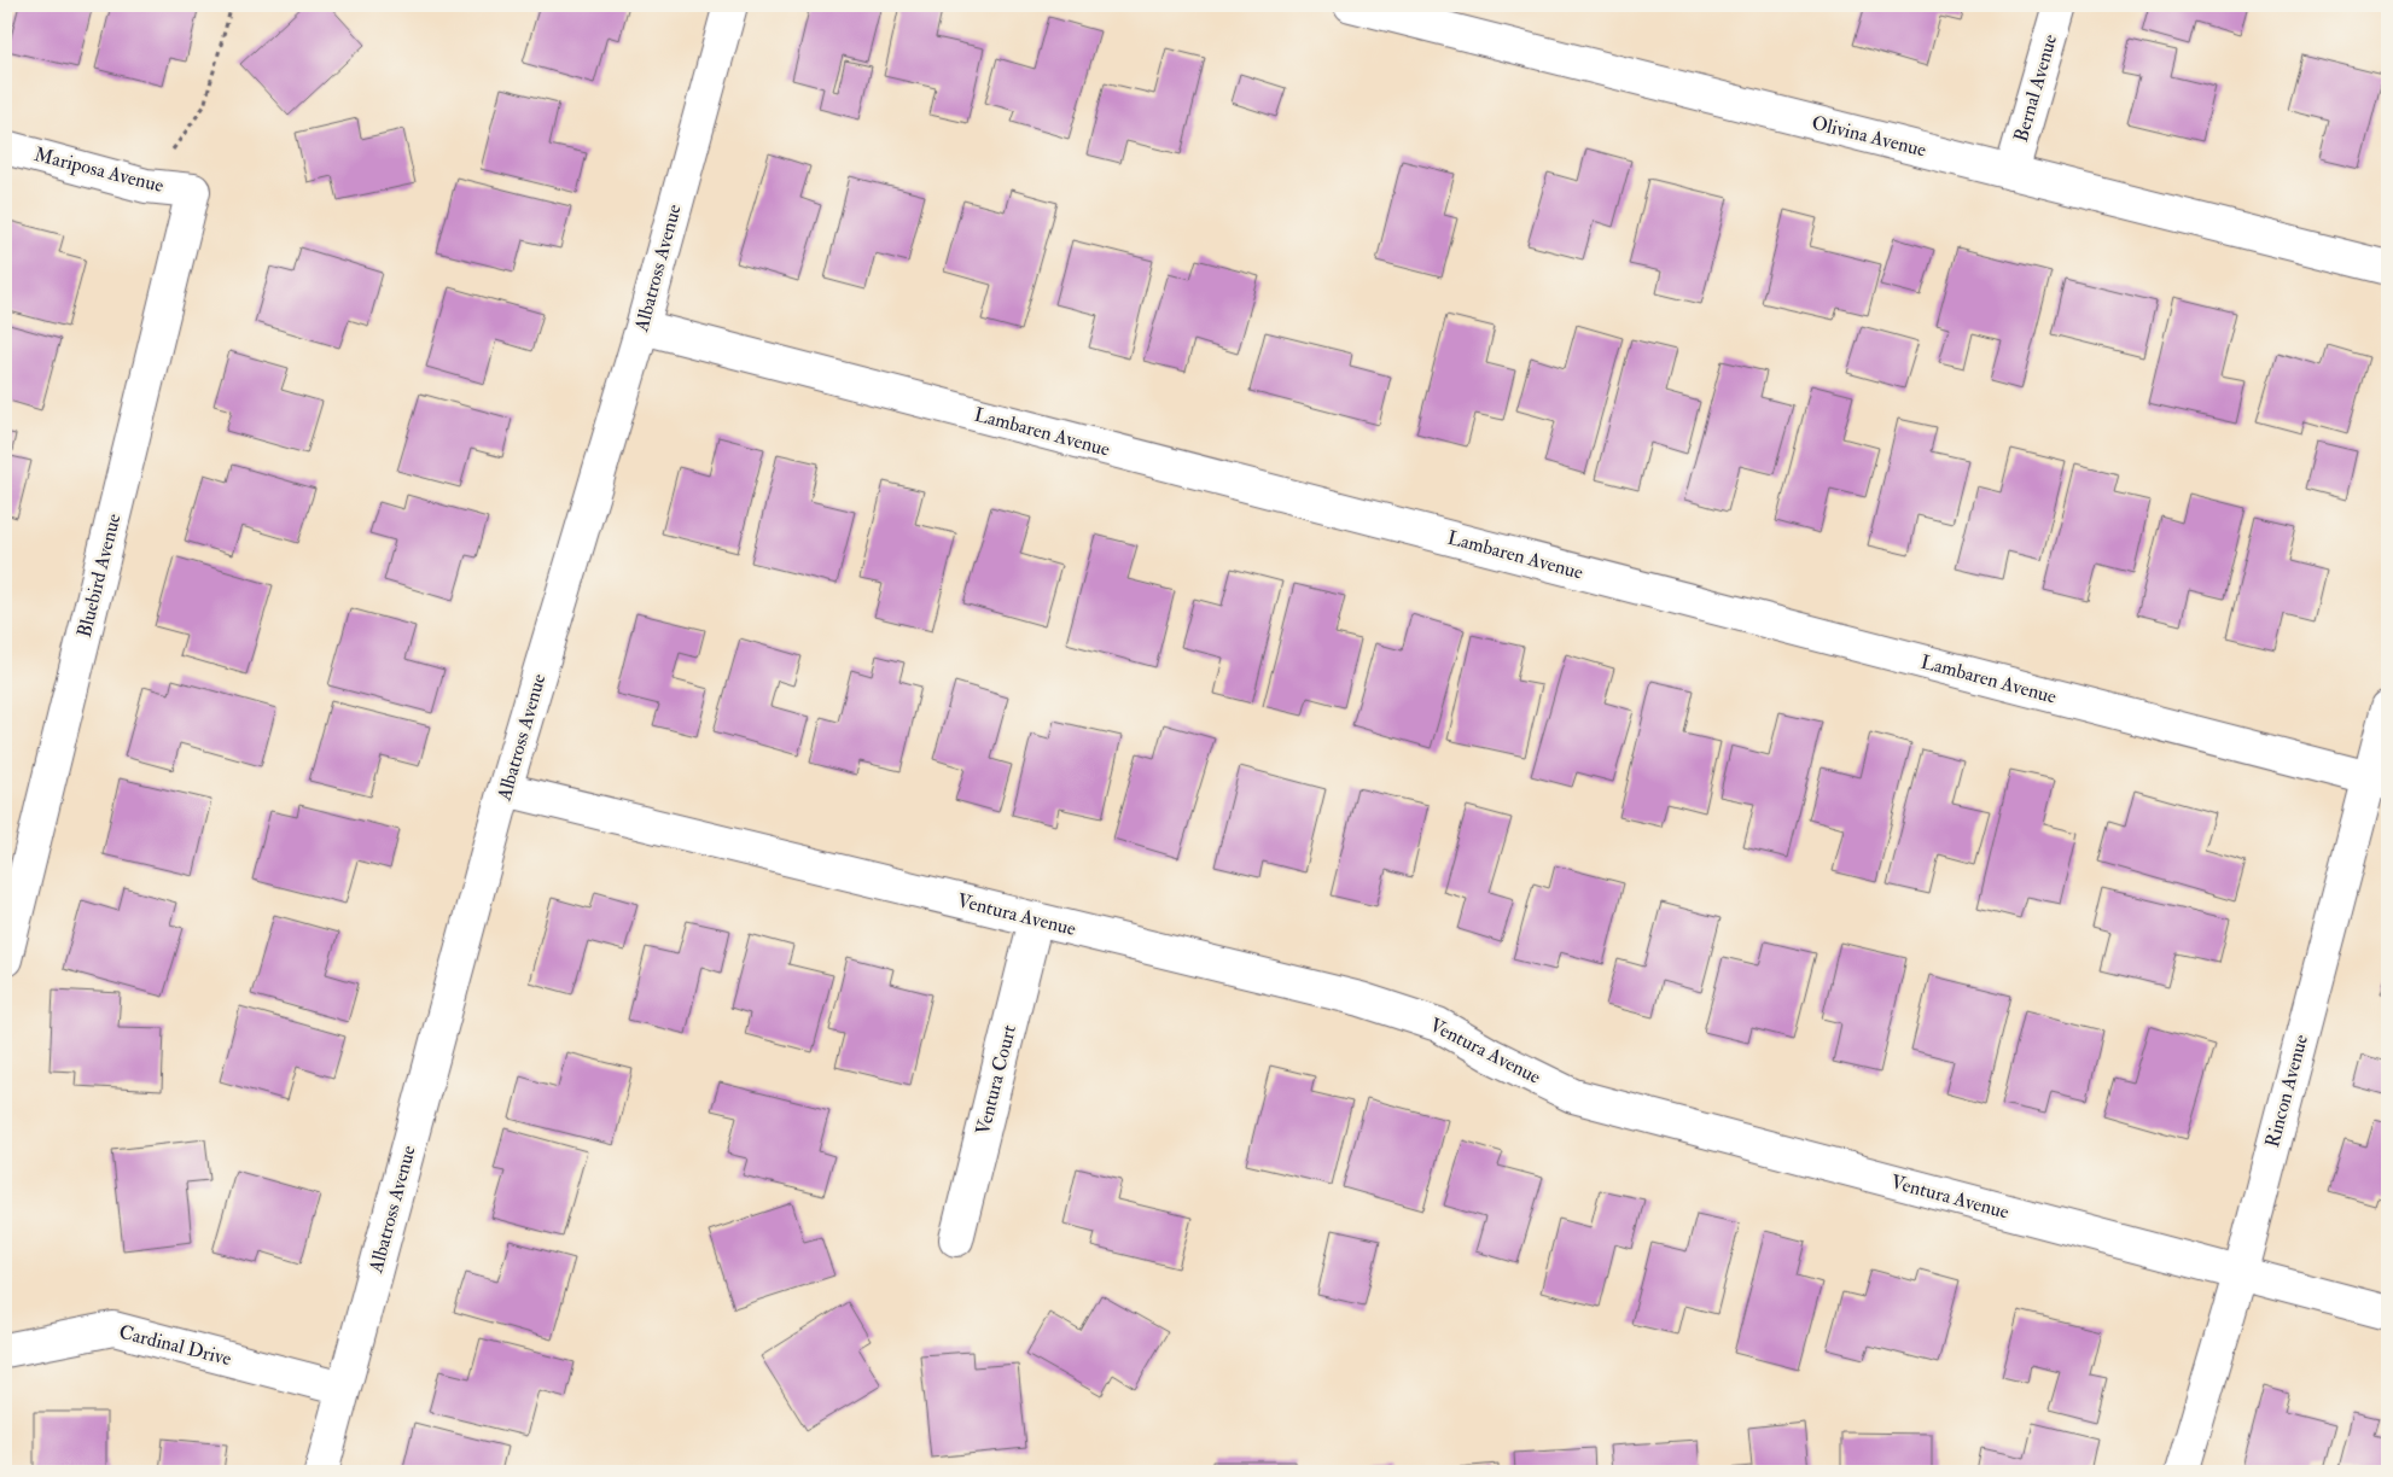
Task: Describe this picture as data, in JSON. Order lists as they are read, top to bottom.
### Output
{
  "streets": {
    "street": [
      "Bernal Avenue",
      "Olivina Avenue",
      "Mariposa Avenue",
      "Albatross Avenue",
      "Lambaren Avenue",
      "Bluebird Avenue",
      "Ventura Avenue",
      "Ventura Court",
      "Rincon Avenue",
      "Cardinal Drive"
    ]
  },
  "crossings": [
    ["Bernal Avenue", "Olivina Avenue"],
    ["Mariposa Avenue", "Bluebird Avenue"],
    ["Albatross Avenue", "Lambaren Avenue"],
    ["Albatross Avenue", "Ventura Avenue"],
    ["Albatross Avenue", "Cardinal Drive"],
    ["Lambaren Avenue", "Rincon Avenue"],
    ["Ventura Avenue", "Ventura Court"],
    ["Ventura Avenue", "Rincon Avenue"]
  ]
}
